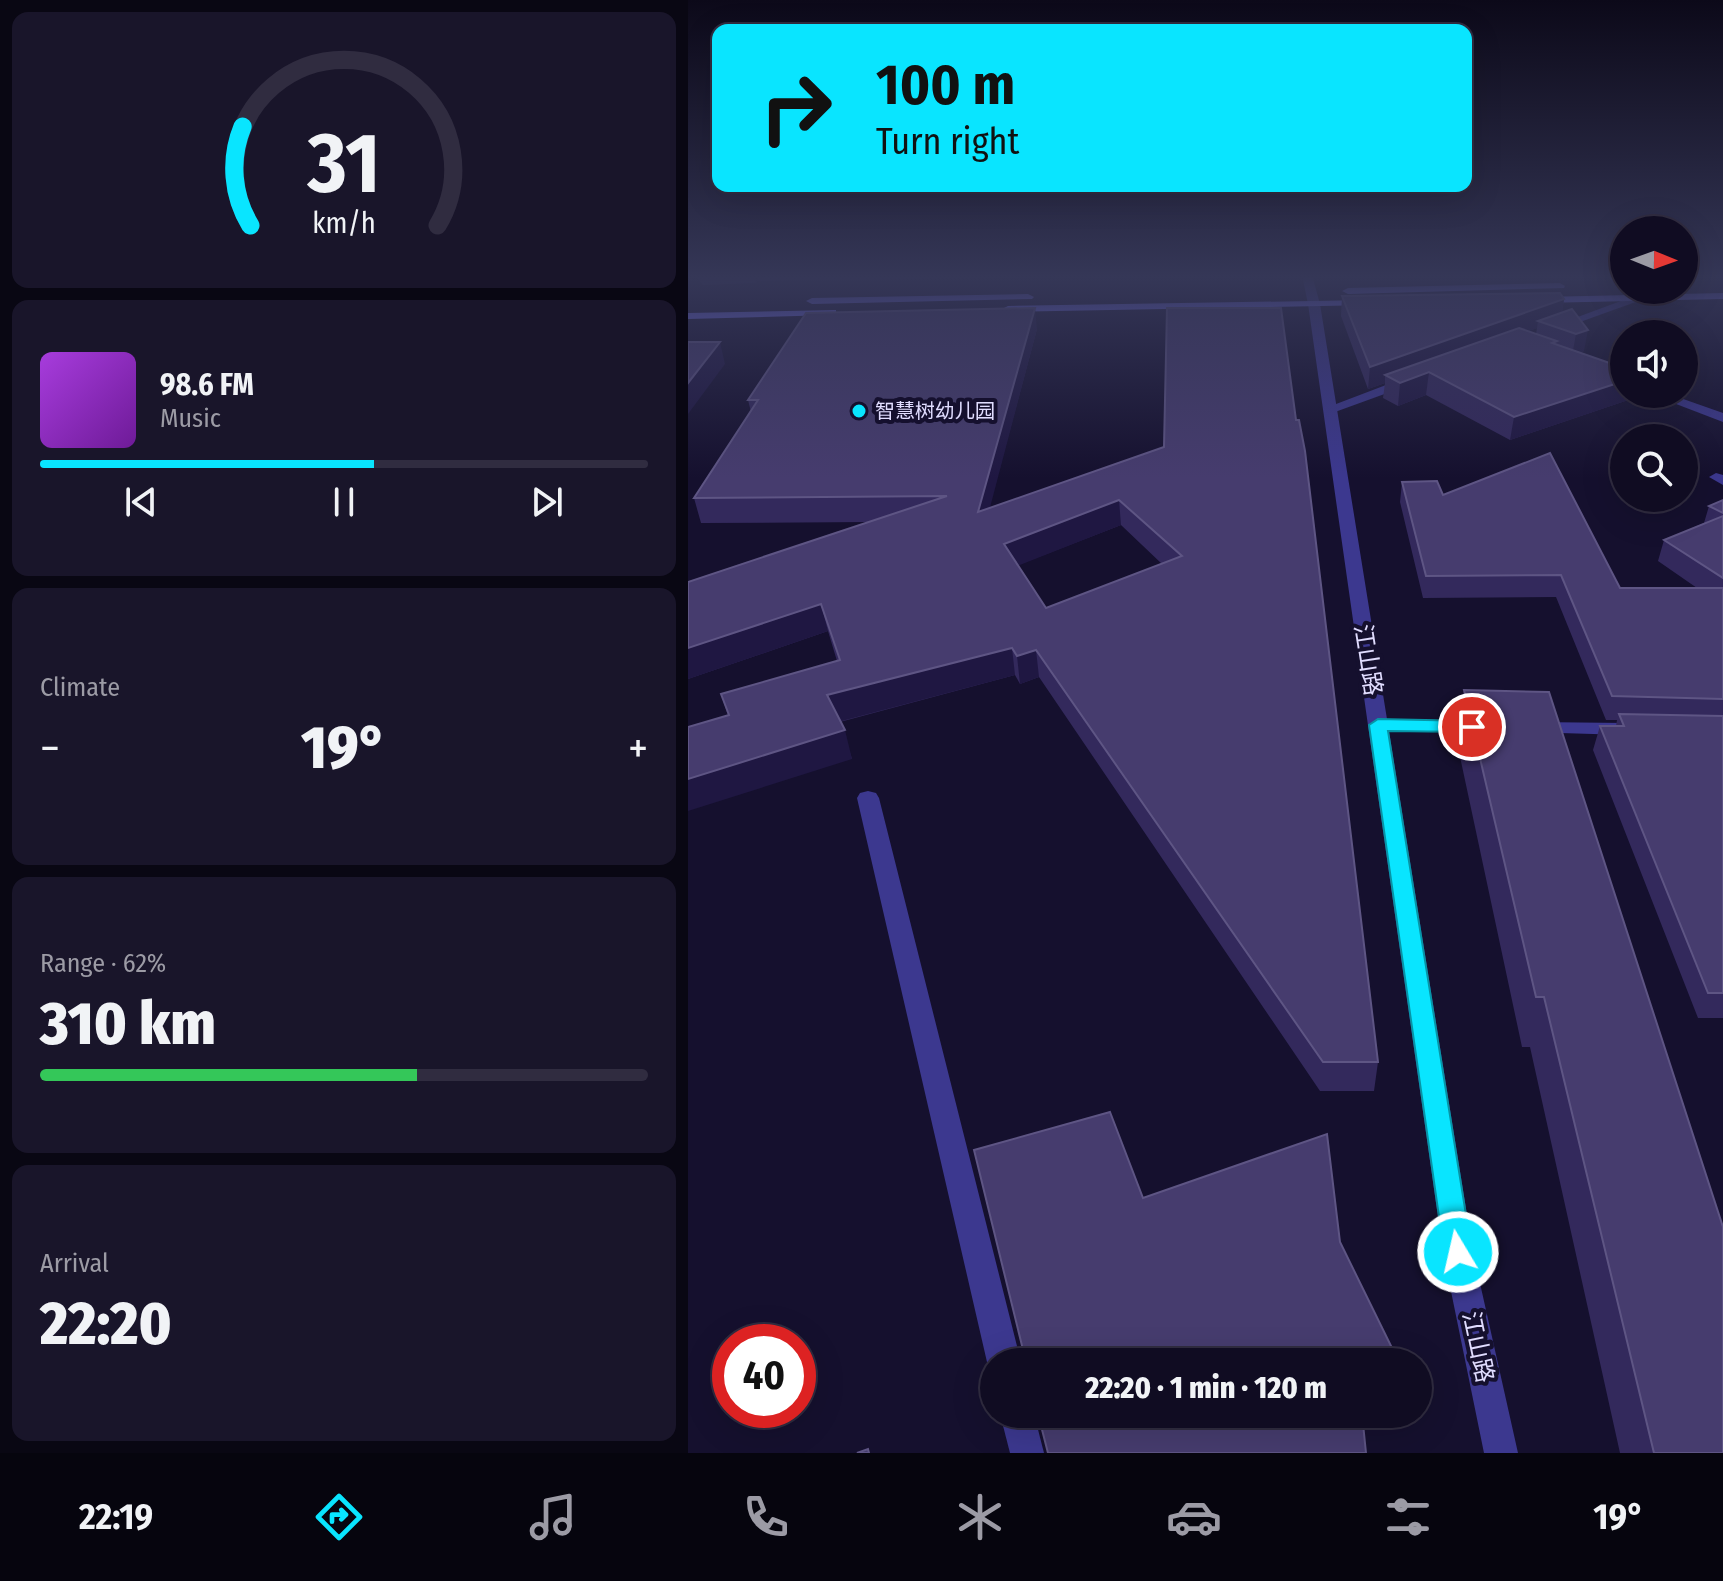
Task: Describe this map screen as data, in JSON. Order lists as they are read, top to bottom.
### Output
{
  "streets": {
    "street": ["江山路"]
  },
  "places": ["智慧树幼儿园"],
  "north": "right",
  "page": {
    "turn": ["100 m", "Turn right"],
    "song": ["98.6 FM", "Music"],
    "tile": [
      "Climate",
      ["Range · 62%", "310 km"],
      ["Arrival", "22:20"]
    ],
    "heat": ["−", "19°", "+"],
    "limit": "40",
    "trip": "22:20 · 1 min · 120 m",
    "tabs": ["22:19", "19°"],
    "gauge": ["31", "km/h"]
  }
}
